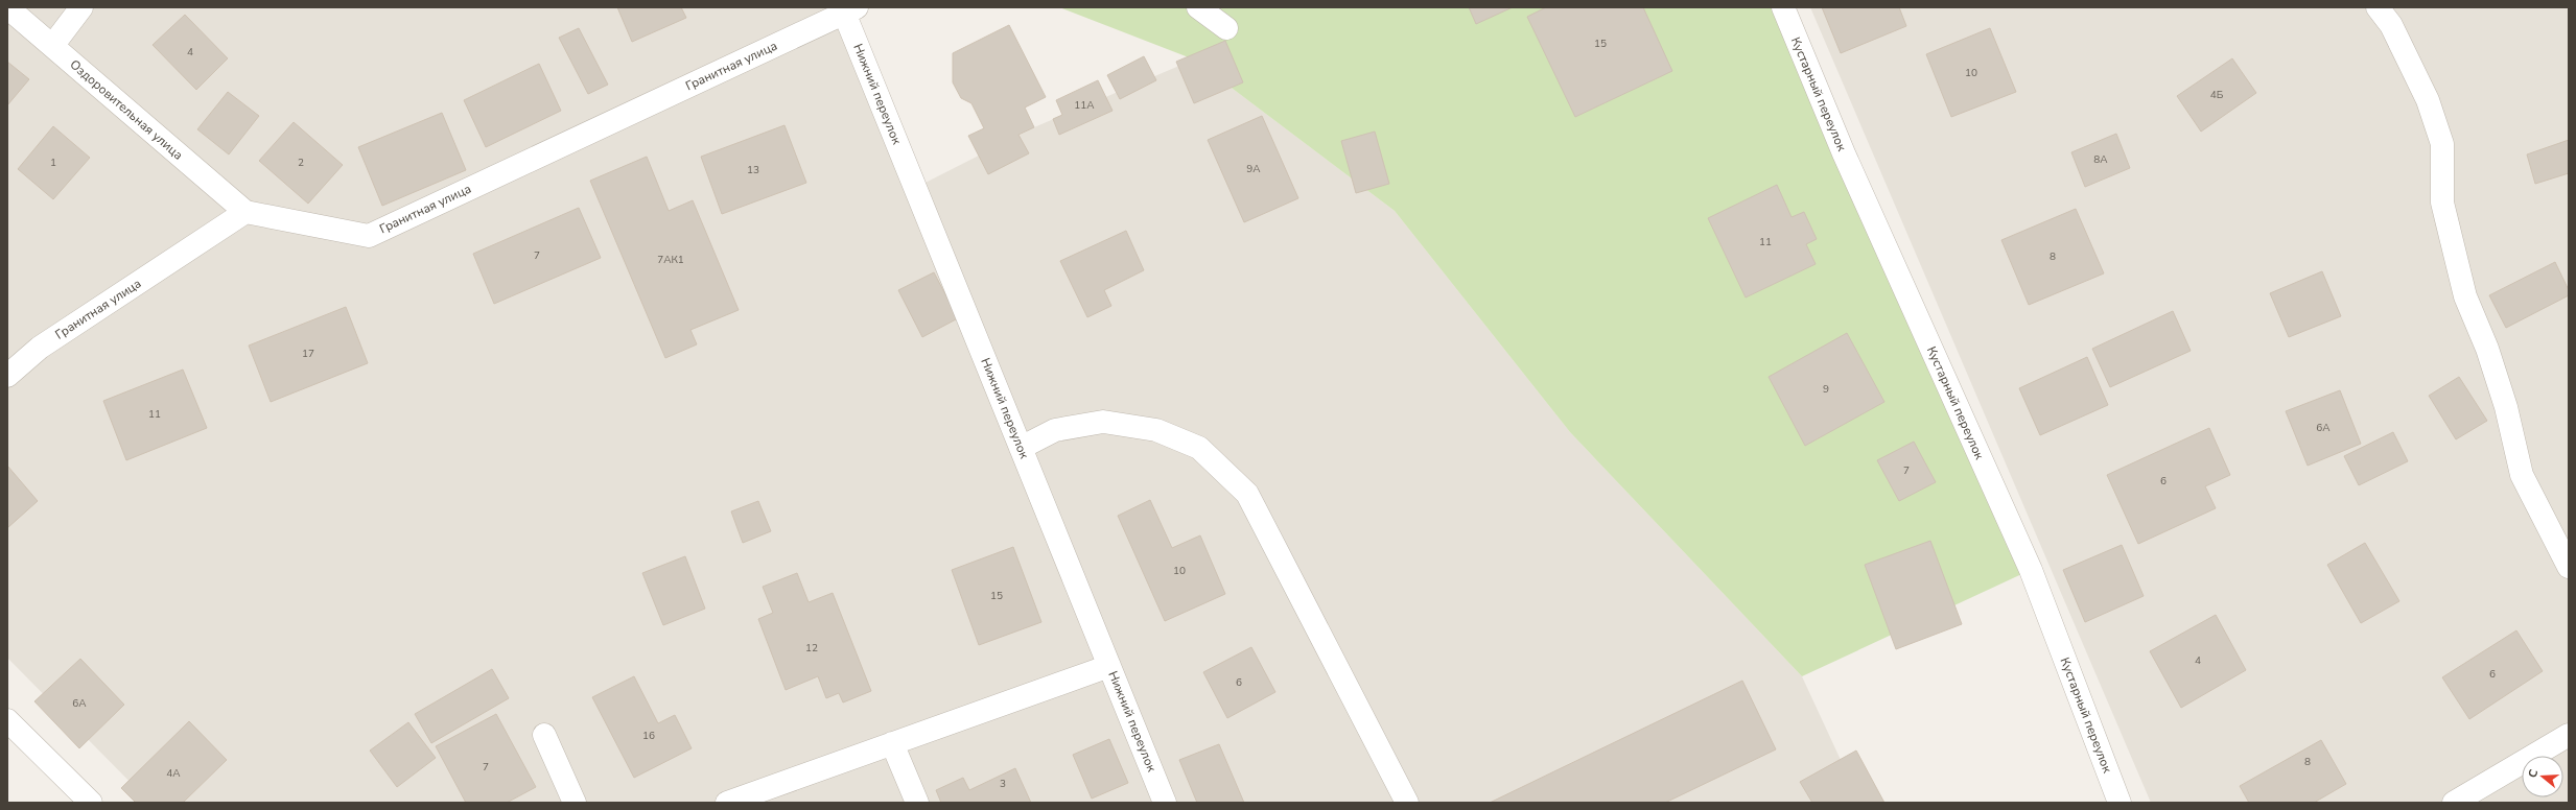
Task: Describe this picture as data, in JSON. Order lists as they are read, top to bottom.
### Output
{
  "streets": {
    "street": [
      "Гранитная улица",
      "Нижний переулок",
      "Кустарный переулок",
      "Оздоровительная улица"
    ]
  },
  "crossings": [
    ["Гранитная улица", "Нижний переулок"],
    ["Гранитная улица", "Оздоровительная улица"]
  ],
  "house_numbers": [
    "15",
    "4",
    "10",
    "4Б",
    "11А",
    "8А",
    "1",
    "2",
    "9А",
    "13",
    "11",
    "7",
    "8",
    "7АК1",
    "17",
    "9",
    "11",
    "6А",
    "7",
    "6",
    "10",
    "15",
    "12",
    "4",
    "6",
    "6",
    "6А",
    "16",
    "8",
    "7",
    "4А",
    "3"
  ],
  "north": "left"
}
